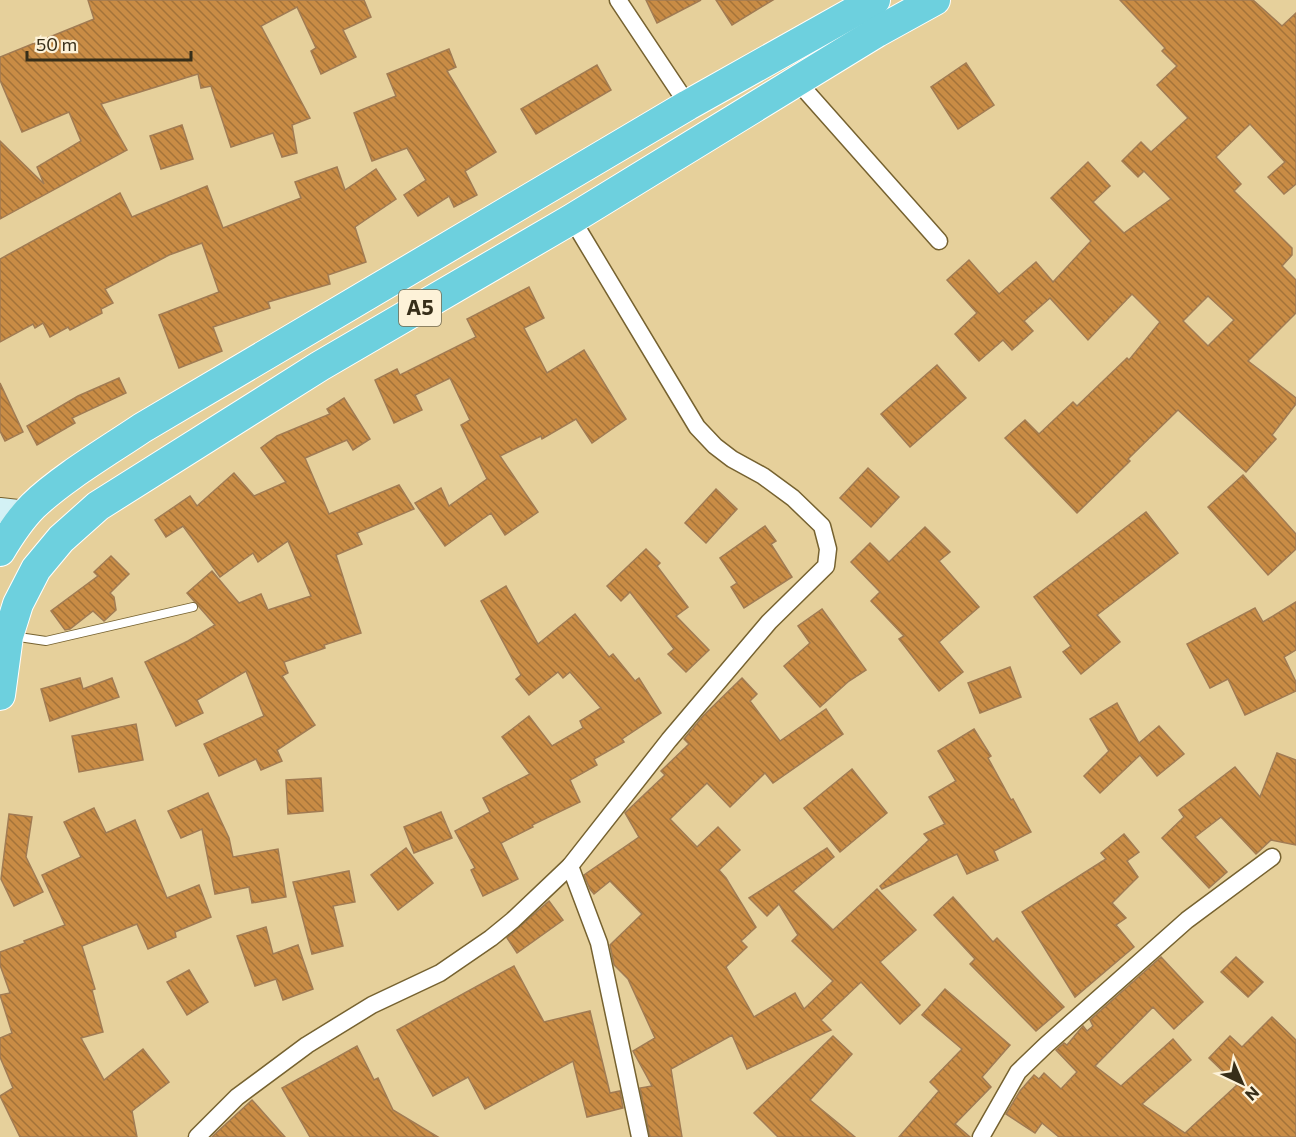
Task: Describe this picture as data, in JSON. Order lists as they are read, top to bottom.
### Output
{
  "streets": {
    "highway": ["A5"]
  },
  "scale_bar": "50 m",
  "north": "bottom right"
}
